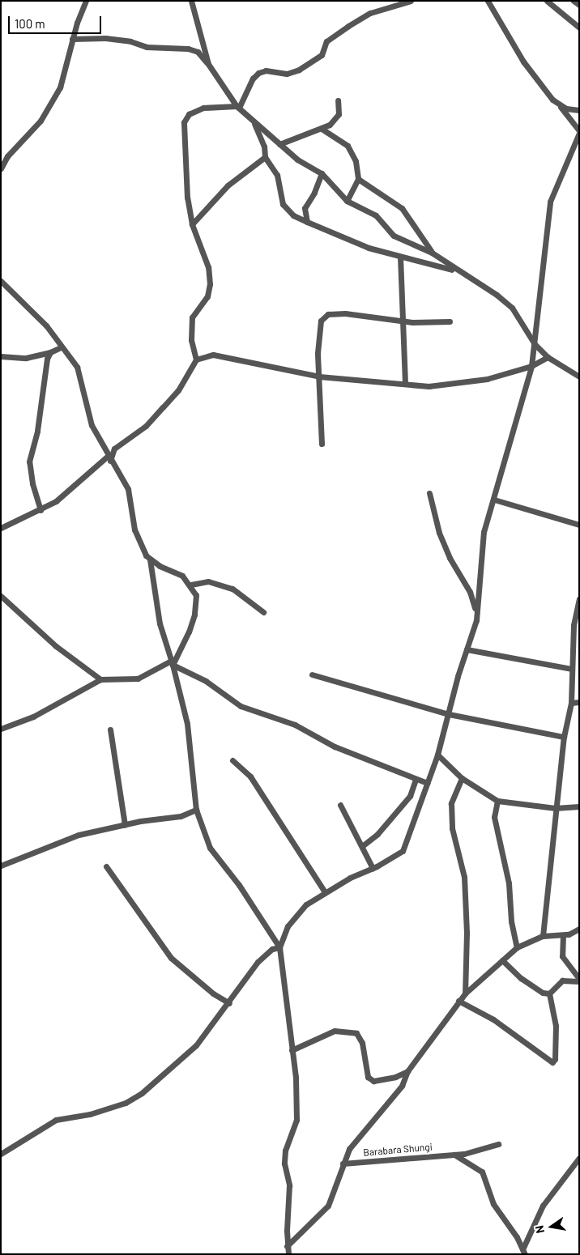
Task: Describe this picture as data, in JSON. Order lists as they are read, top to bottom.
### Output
{
  "streets": {
    "street": ["Barabara Shungi"]
  },
  "scale_bar": "100 m",
  "north": "left"
}
